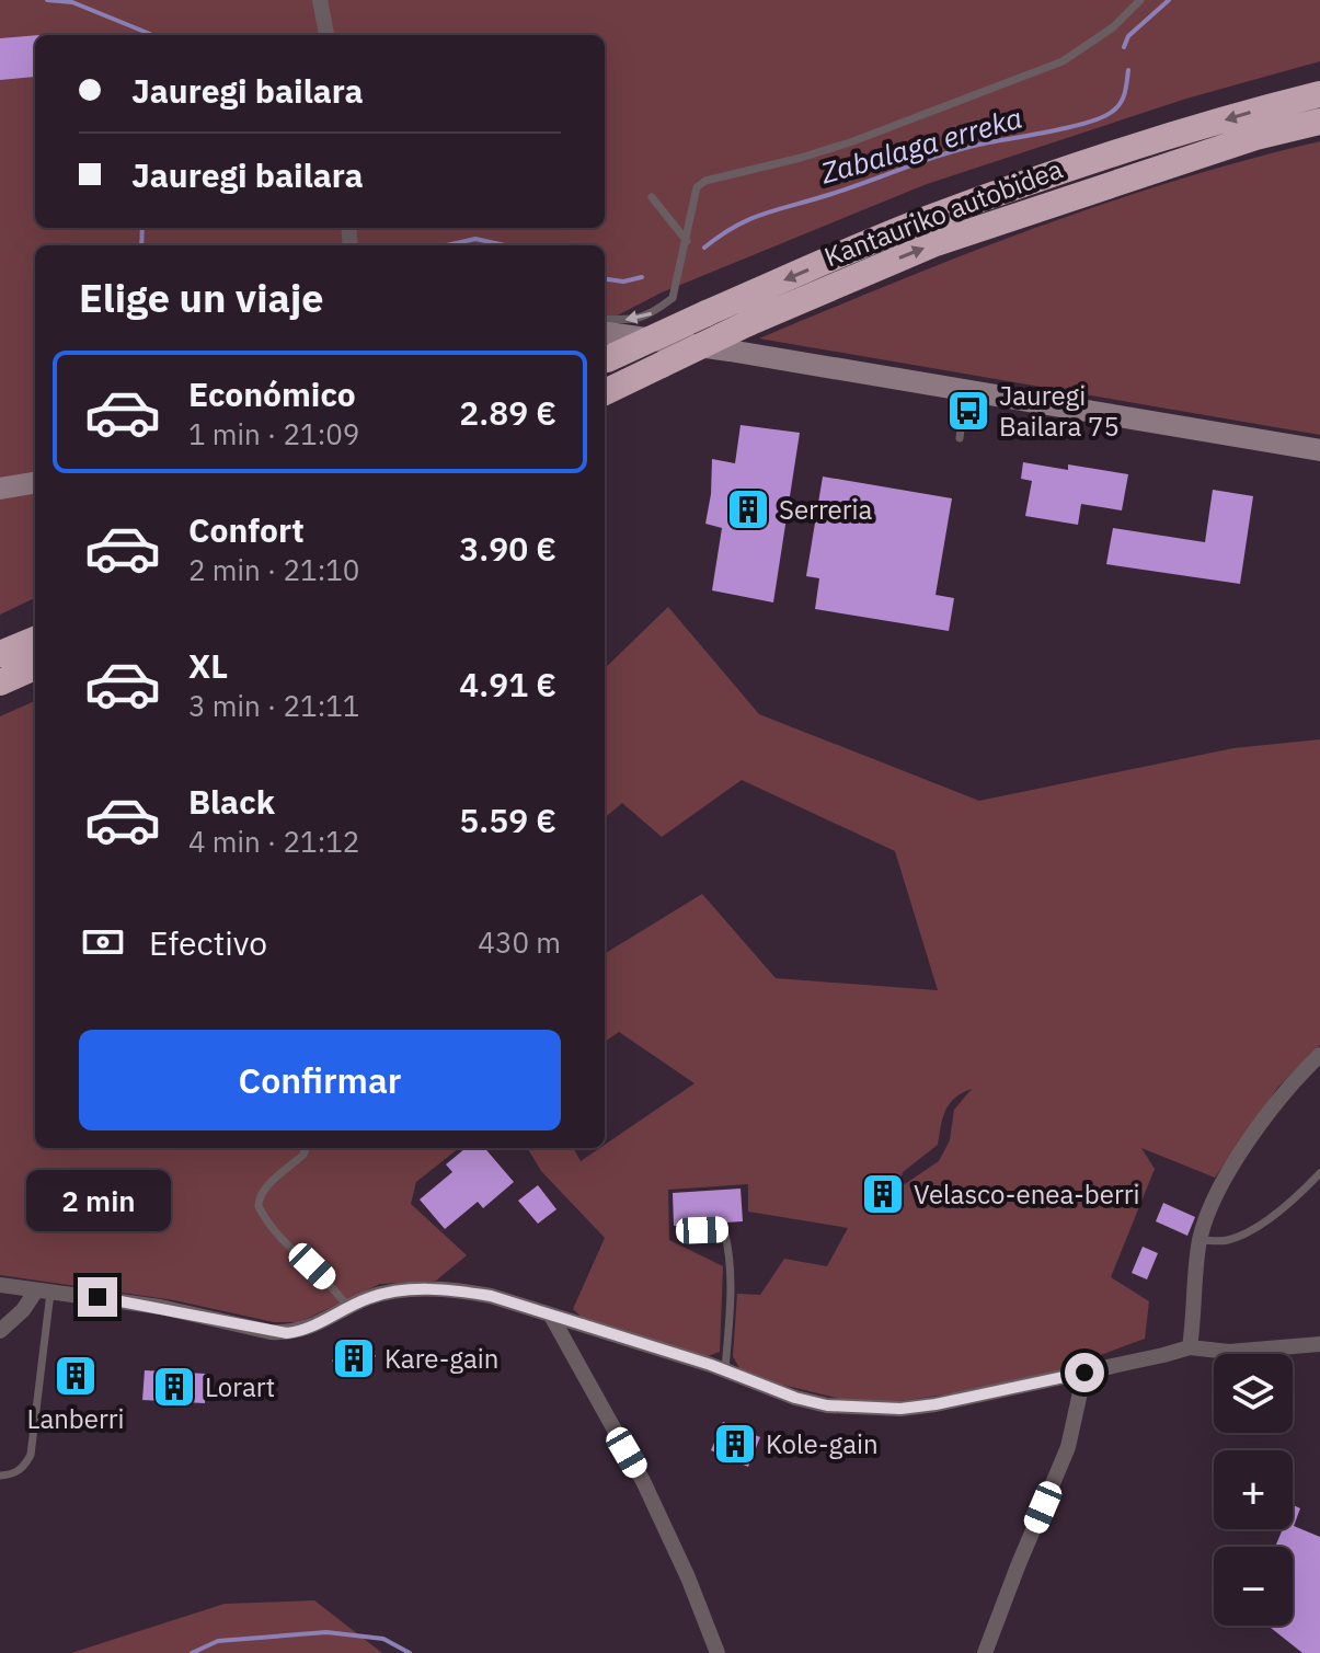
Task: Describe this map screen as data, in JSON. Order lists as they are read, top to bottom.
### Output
{
  "streets": {
    "highway": ["Kantauriko autobidea"]
  },
  "water": ["Zabalaga erreka"],
  "places": {
    "bus stop": ["Jauregi Bailara 75"],
    "building": [
      "Serreria",
      "Velasco-enea-berri",
      "Kare-gain",
      "Lanberri",
      "Lorart",
      "Kole-gain"
    ]
  },
  "page": {
    "banner": ["Jauregi bailara", "Jauregi bailara"],
    "heading": "Elige un viaje",
    "list": [
      {
        "name": "Económico",
        "note": "1 min · 21:09",
        "value": "2.89 €"
      },
      {
        "name": "Confort",
        "note": "2 min · 21:10",
        "value": "3.90 €"
      },
      {
        "name": "XL",
        "note": "3 min · 21:11",
        "value": "4.91 €"
      },
      {
        "name": "Black",
        "note": "4 min · 21:12",
        "value": "5.59 €"
      }
    ],
    "pay": ["Efectivo", "430 m"],
    "buttons": "Confirmar",
    "bubble": "2 min",
    "map_buttons": ["+", "−"]
  }
}
